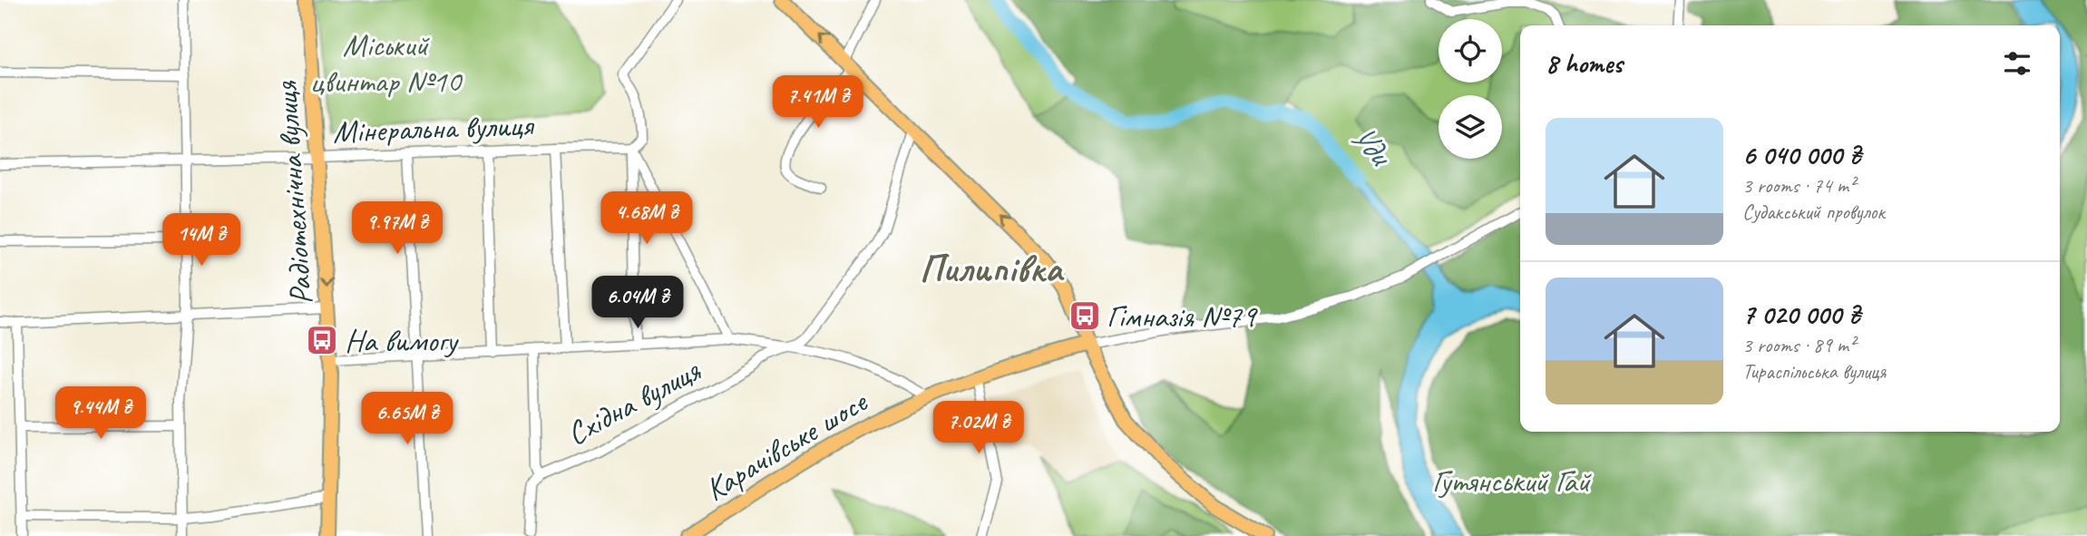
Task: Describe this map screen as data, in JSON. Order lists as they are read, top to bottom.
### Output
{
  "streets": {
    "main road": ["Радіотехнічна вулиця", "Карачівське шосе"],
    "street": ["Мінеральна вулиця", "Східна вулиця"]
  },
  "crossings": [
    ["Мінеральна вулиця", "Радіотехнічна вулиця"]
  ],
  "districts": ["Пилипівка"],
  "water": ["Уди"],
  "parks": ["Міський цвинтар №10", "Гутянський Гай"],
  "places": {
    "bus stop": ["Гімназія №79", "На вимогу"]
  },
  "page": {
    "heading": "8 homes",
    "price": [
      "7.41M ₴",
      "4.68M ₴",
      "9.97M ₴",
      "14M ₴",
      "6.04M ₴",
      "9.44M ₴",
      "6.65M ₴",
      "7.02M ₴"
    ],
    "list": [
      {
        "name": "6 040 000 ₴",
        "note": "3 rooms · 74 m² · Судакський провулок"
      },
      {
        "name": "7 020 000 ₴",
        "note": "3 rooms · 89 m² · Тираспільська вулиця"
      }
    ]
  }
}
